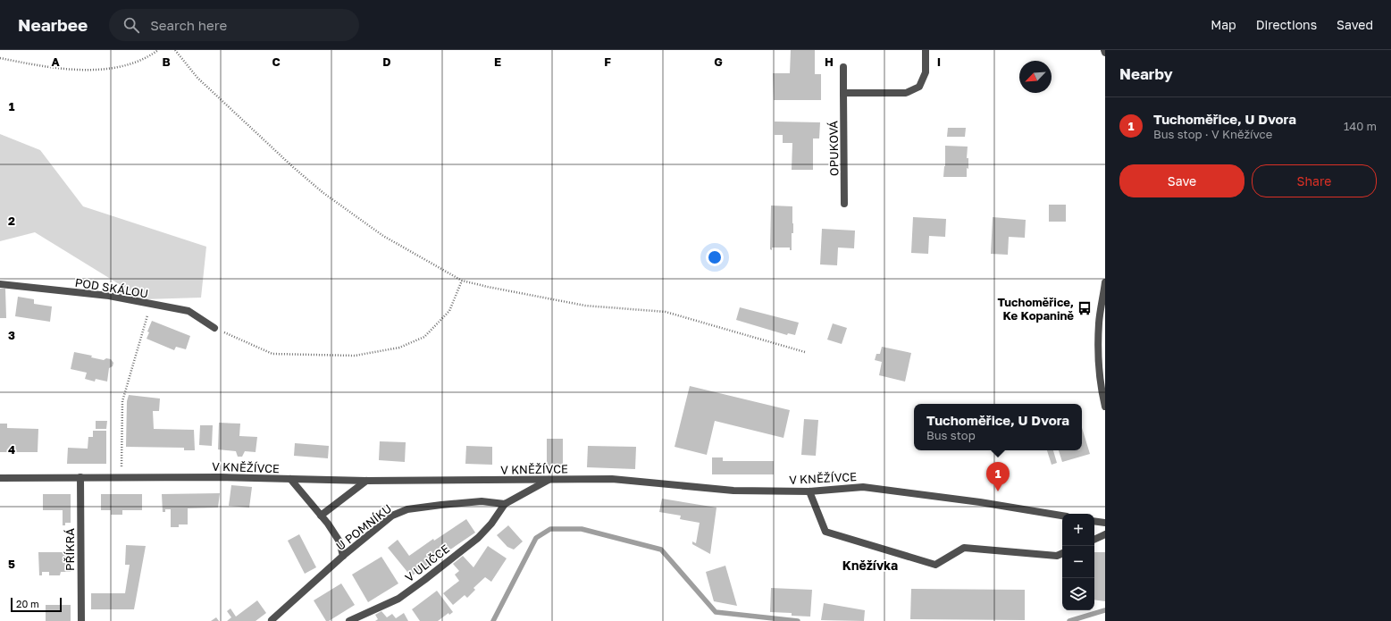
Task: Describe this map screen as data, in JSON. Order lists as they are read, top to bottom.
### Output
{
  "streets": {
    "street": [
      "OPUKOVÁ",
      "POD SKÁLOU",
      "V KNĚŽÍVCE",
      "U POMNÍKU",
      "PŘÍKRÁ",
      "V ULIČCE"
    ]
  },
  "crossings": [
    ["V KNĚŽÍVCE", "PŘÍKRÁ"],
    ["U POMNÍKU", "V ULIČCE"]
  ],
  "districts": ["Kněžívka"],
  "places": {
    "bus stop": ["Tuchoměřice, Ke Kopanině"]
  },
  "scale_bar": "20 m",
  "north": "bottom left",
  "page": {
    "header": "Nearbee",
    "search": "Search here",
    "nav": ["Map", "Directions", "Saved"],
    "heading": "Nearby",
    "list": [
      {
        "mark": "1",
        "name": "Tuchoměřice, U Dvora",
        "note": "Bus stop · V Kněžívce",
        "value": "140 m"
      }
    ],
    "buttons": ["Save", "Share"],
    "popup": ["Tuchoměřice, U Dvora", "Bus stop"],
    "pins": "1",
    "map_buttons": ["+", "−"],
    "scale": "20 m"
  },
  "grid": {
    "columns": [
      "A",
      "B",
      "C",
      "D",
      "E",
      "F",
      "G",
      "H",
      "I"
    ],
    "rows": [
      "1",
      "2",
      "3",
      "4",
      "5"
    ]
  }
}
